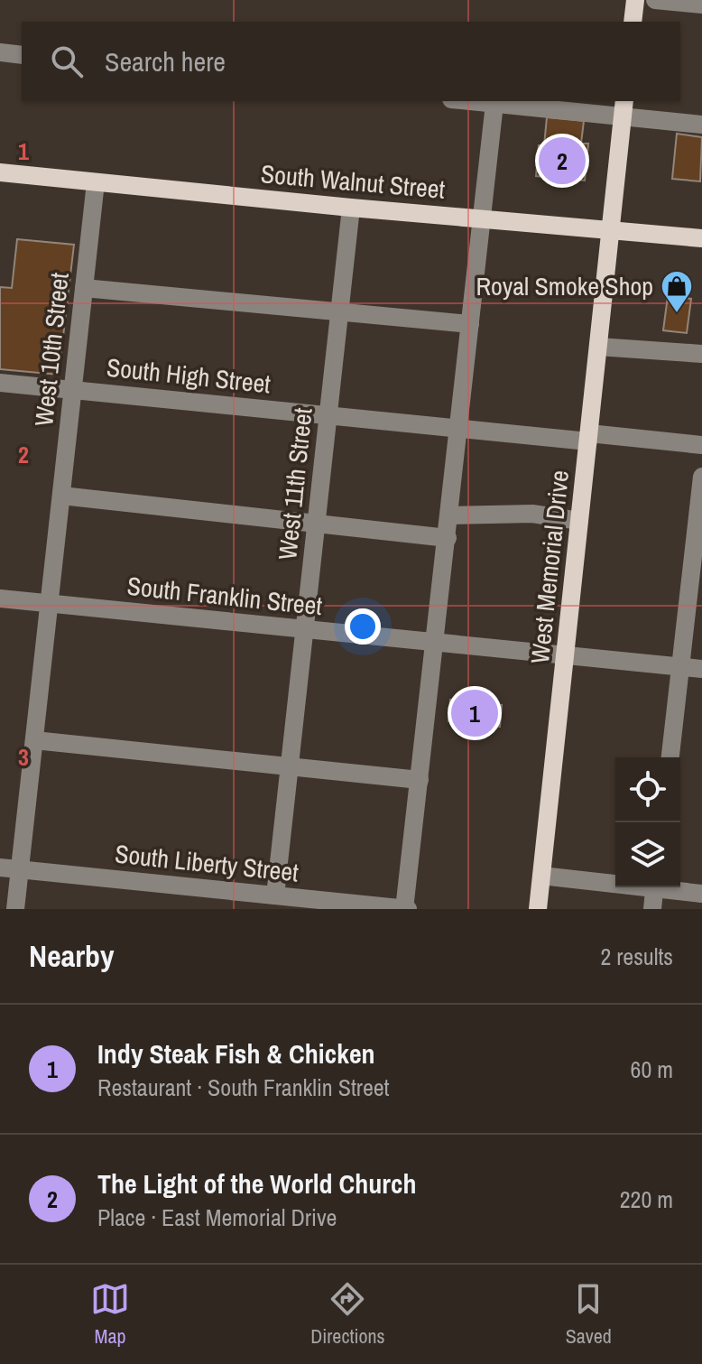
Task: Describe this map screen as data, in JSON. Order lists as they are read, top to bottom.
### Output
{
  "streets": {
    "main road": ["South Walnut Street", "West Memorial Drive"],
    "street": [
      "West 10th Street",
      "South High Street",
      "West 11th Street",
      "South Franklin Street",
      "South Liberty Street"
    ]
  },
  "crossings": [
    ["South Walnut Street", "West 10th Street"],
    ["South Walnut Street", "West 11th Street"],
    ["South Walnut Street", "West Memorial Drive"],
    ["West 10th Street", "South High Street"],
    ["West 10th Street", "South Franklin Street"],
    ["West 10th Street", "South Liberty Street"],
    ["South High Street", "West 11th Street"],
    ["South High Street", "West Memorial Drive"],
    ["West 11th Street", "South Franklin Street"],
    ["West 11th Street", "South Liberty Street"],
    ["West Memorial Drive", "South Franklin Street"]
  ],
  "places": {
    "shop": ["Royal Smoke Shop"]
  },
  "page": {
    "search": "Search here",
    "pins": ["2", "1"],
    "heading": ["Nearby", "2 results"],
    "list": [
      {
        "mark": "1",
        "name": "Indy Steak Fish & Chicken",
        "note": "Restaurant · South Franklin Street",
        "value": "60 m"
      },
      {
        "mark": "2",
        "name": "The Light of the World Church",
        "note": "Place · East Memorial Drive",
        "value": "220 m"
      }
    ],
    "nav": ["Map", "Directions", "Saved"]
  },
  "grid": {
    "rows": ["1", "2", "3"]
  }
}
